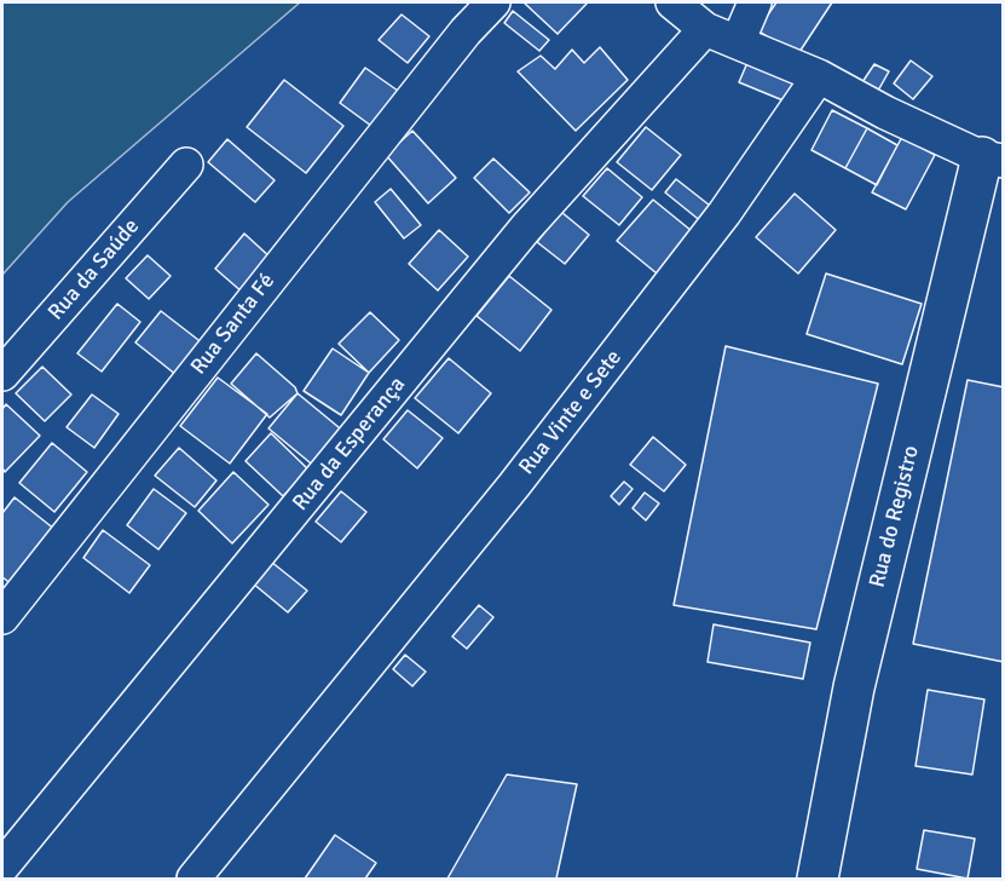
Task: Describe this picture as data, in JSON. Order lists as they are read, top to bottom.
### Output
{
  "streets": {
    "street": [
      "Rua da Saúde",
      "Rua Santa Fé",
      "Rua Vinte e Sete",
      "Rua da Esperança",
      "Rua do Registro"
    ]
  }
}
